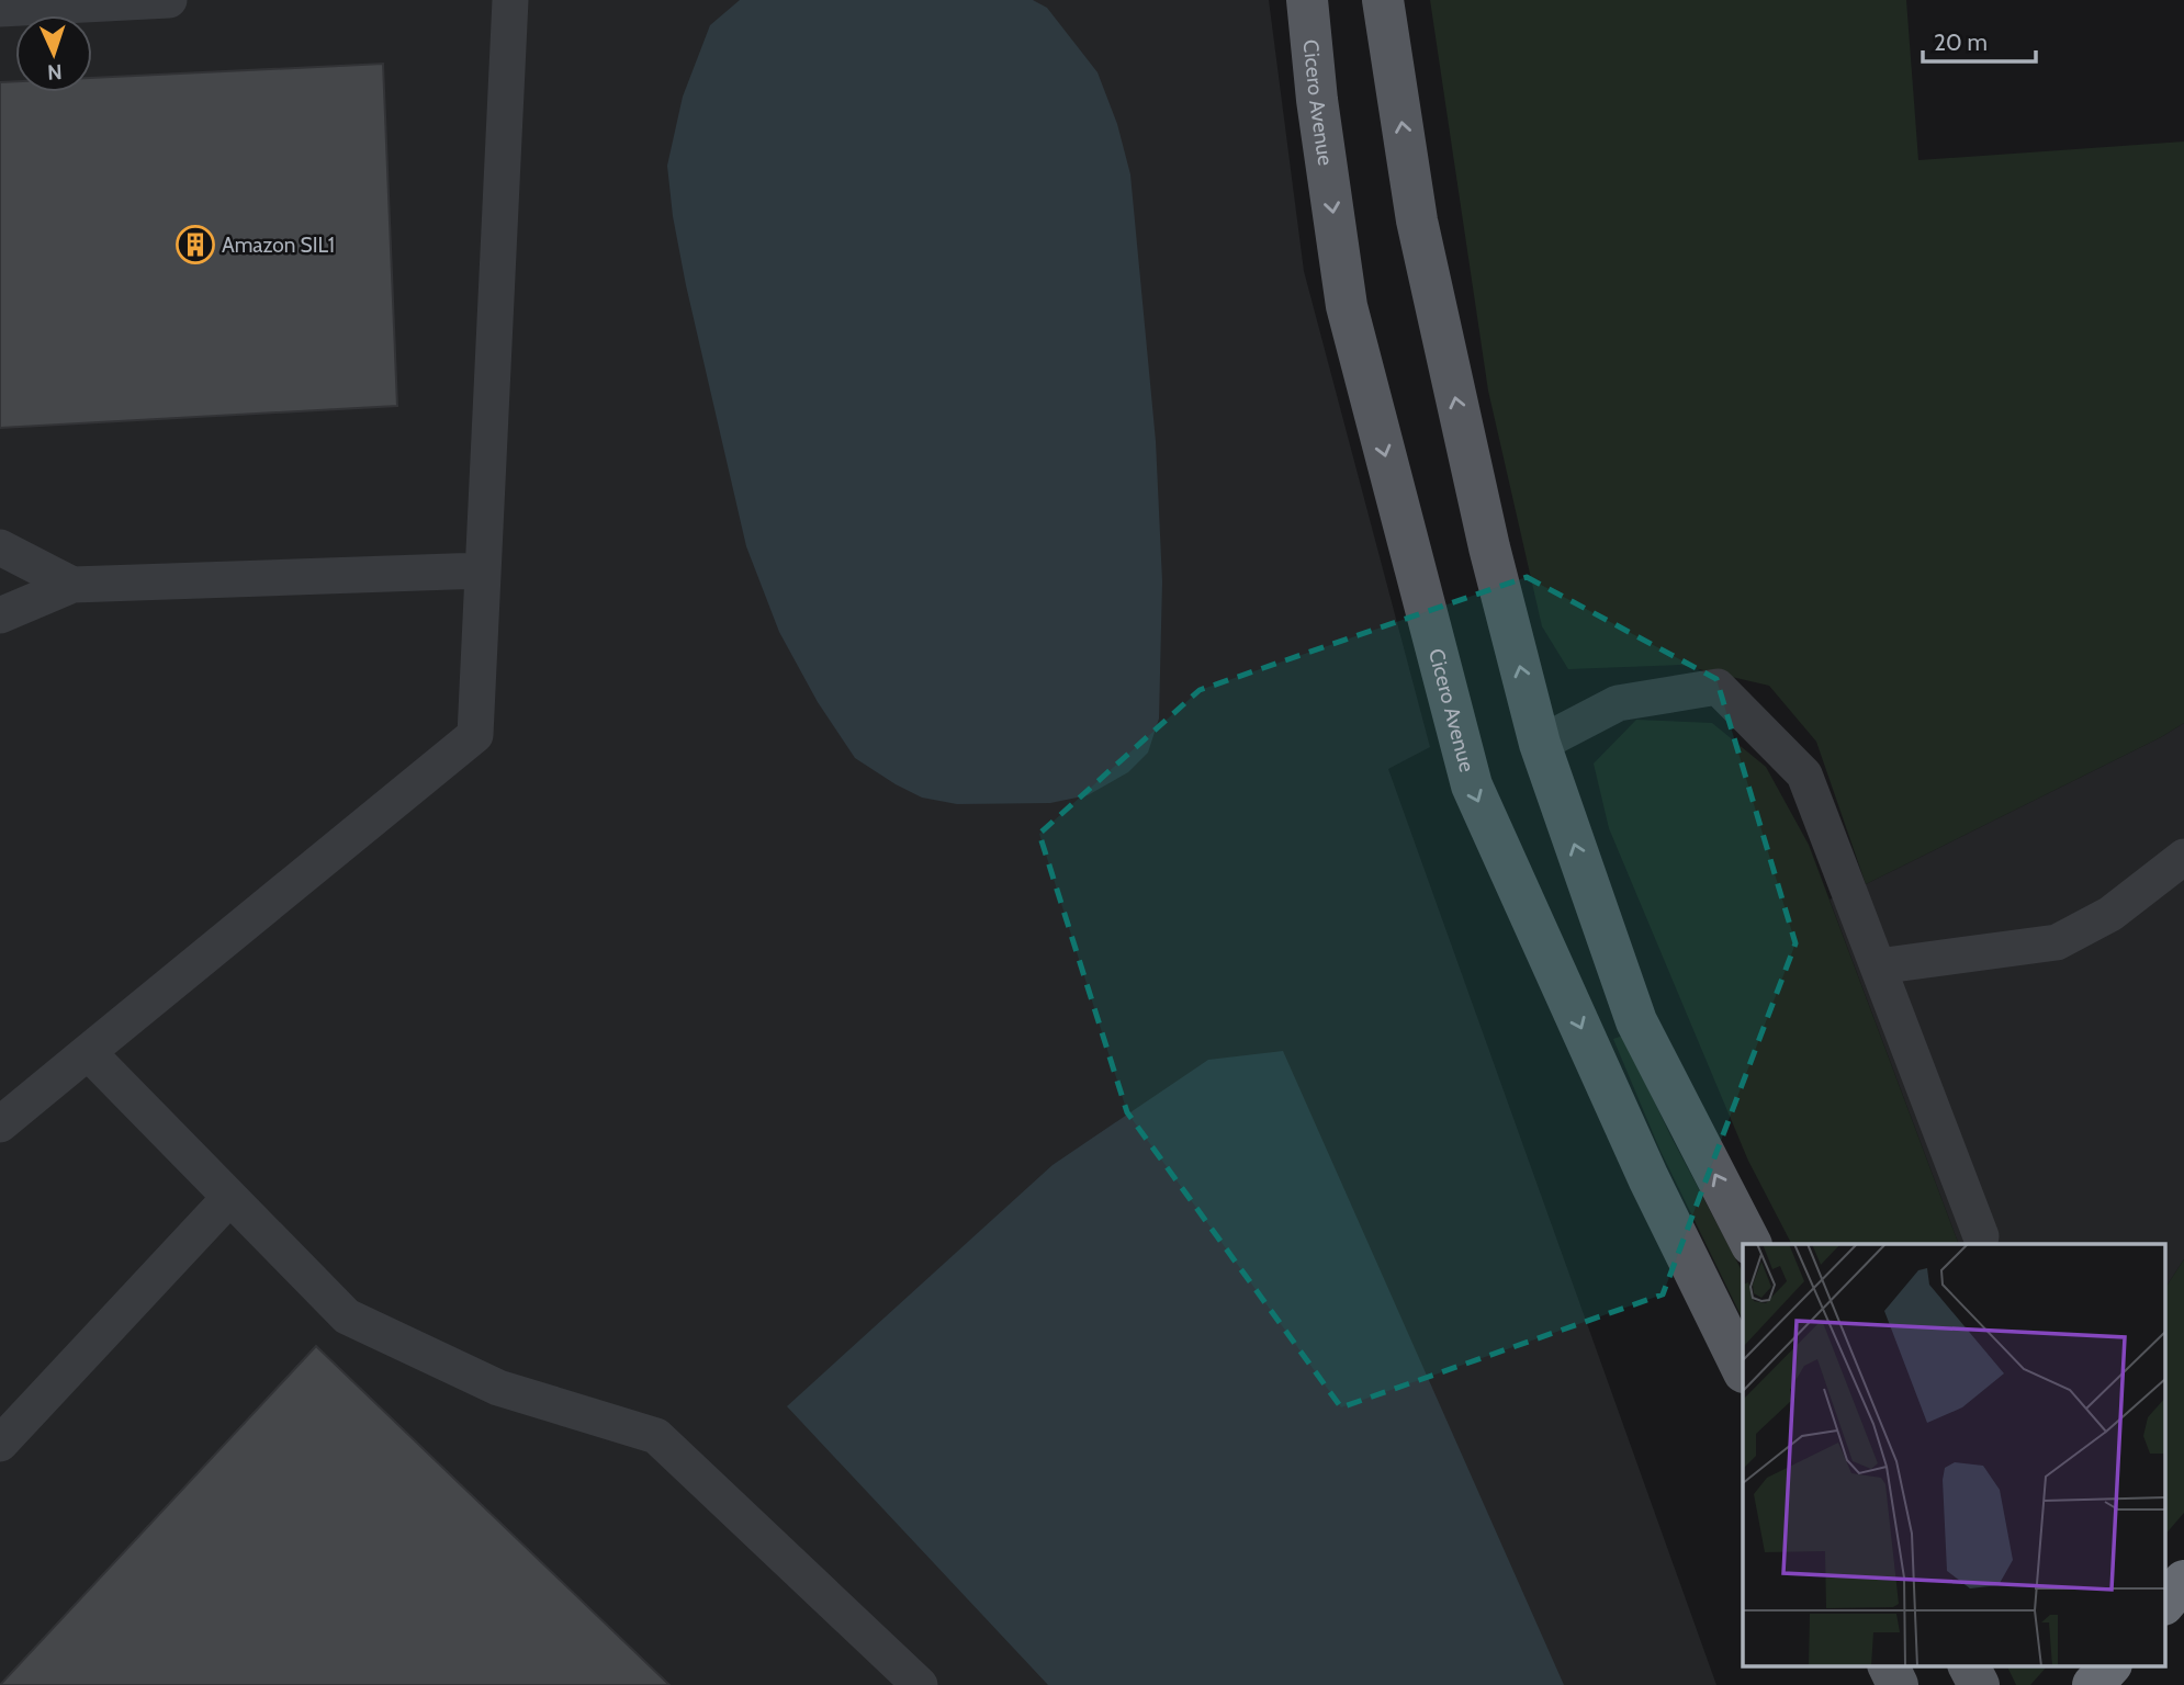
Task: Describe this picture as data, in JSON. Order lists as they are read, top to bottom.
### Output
{
  "streets": {
    "main road": ["Cicero Avenue"]
  },
  "places": {
    "building": ["Amazon SIL1"]
  },
  "scale_bar": "20 m",
  "north": "bottom"
}
